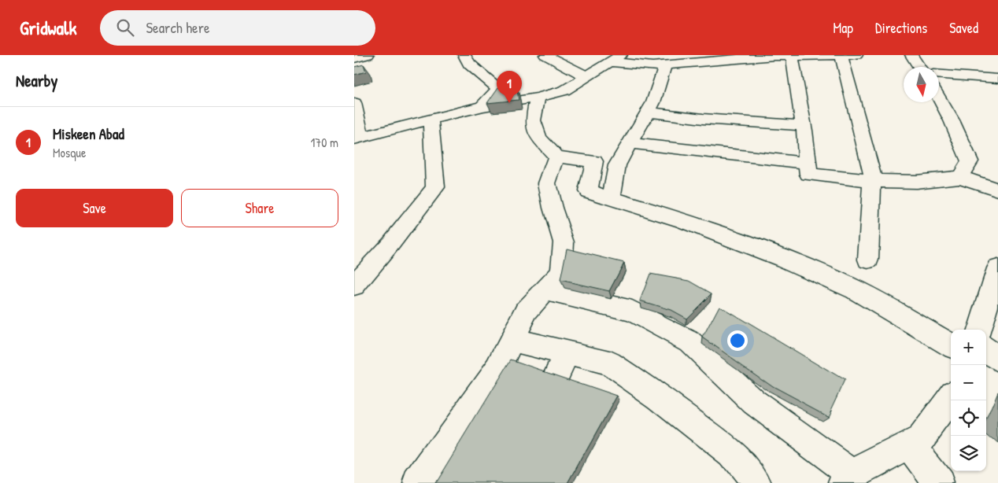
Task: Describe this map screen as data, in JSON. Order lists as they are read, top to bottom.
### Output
{
  "north": "bottom",
  "page": {
    "header": "Gridwalk",
    "search": "Search here",
    "nav": ["Map", "Directions", "Saved"],
    "heading": "Nearby",
    "pins": "1",
    "list": [
      {
        "mark": "1",
        "name": "Miskeen Abad",
        "note": "Mosque",
        "value": "170 m"
      }
    ],
    "buttons": ["Save", "Share"],
    "map_buttons": ["+", "−"]
  }
}
